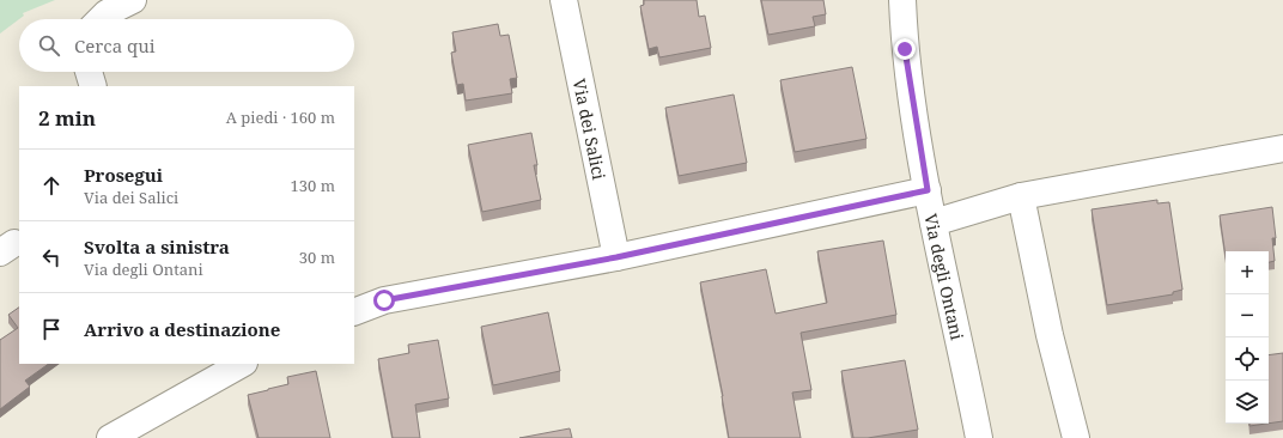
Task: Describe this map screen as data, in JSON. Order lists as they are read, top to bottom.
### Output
{
  "streets": {
    "street": ["Via dei Salici", "Via degli Ontani"]
  },
  "page": {
    "search": "Cerca qui",
    "heading": ["2 min", "A piedi · 160 m"],
    "list": [
      ["Prosegui", "Via dei Salici", "130 m"],
      ["Svolta a sinistra", "Via degli Ontani", "30 m"],
      "Arrivo a destinazione"
    ],
    "map_buttons": ["+", "−"]
  }
}
